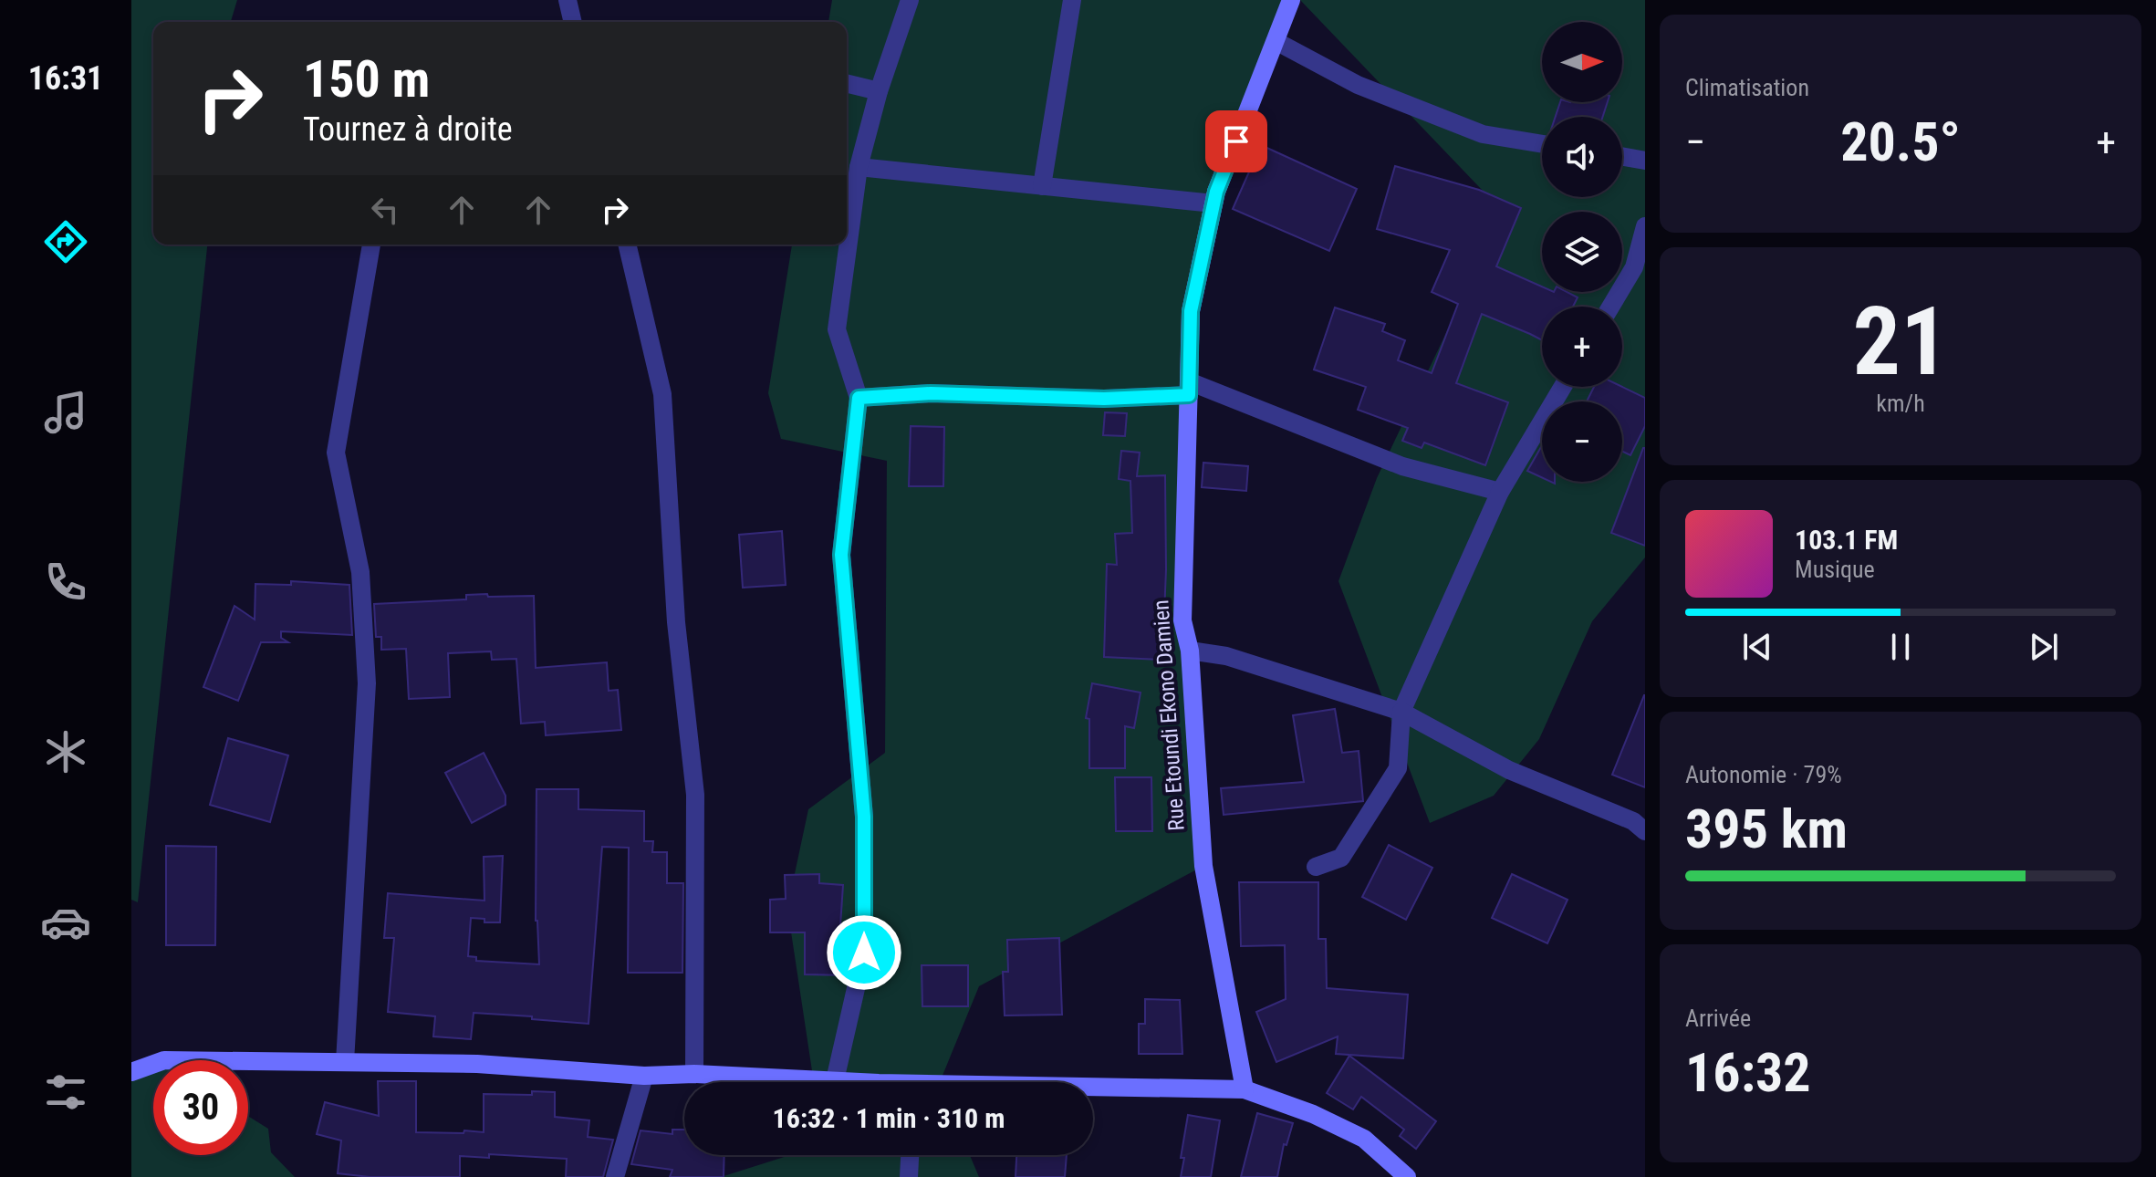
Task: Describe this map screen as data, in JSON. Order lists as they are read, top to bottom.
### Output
{
  "streets": {
    "street": ["Rue Etoundi Ekono Damien"]
  },
  "north": "right",
  "page": {
    "tabs": "16:31",
    "tile": [
      "Climatisation",
      ["21", "km/h"],
      ["Autonomie · 79%", "395 km"],
      ["Arrivée", "16:32"]
    ],
    "map_buttons": ["+", "−"],
    "turn": ["150 m", "Tournez à droite"],
    "heat": ["−", "20.5°", "+"],
    "song": ["103.1 FM", "Musique"],
    "limit": "30",
    "trip": "16:32 · 1 min · 310 m"
  }
}
